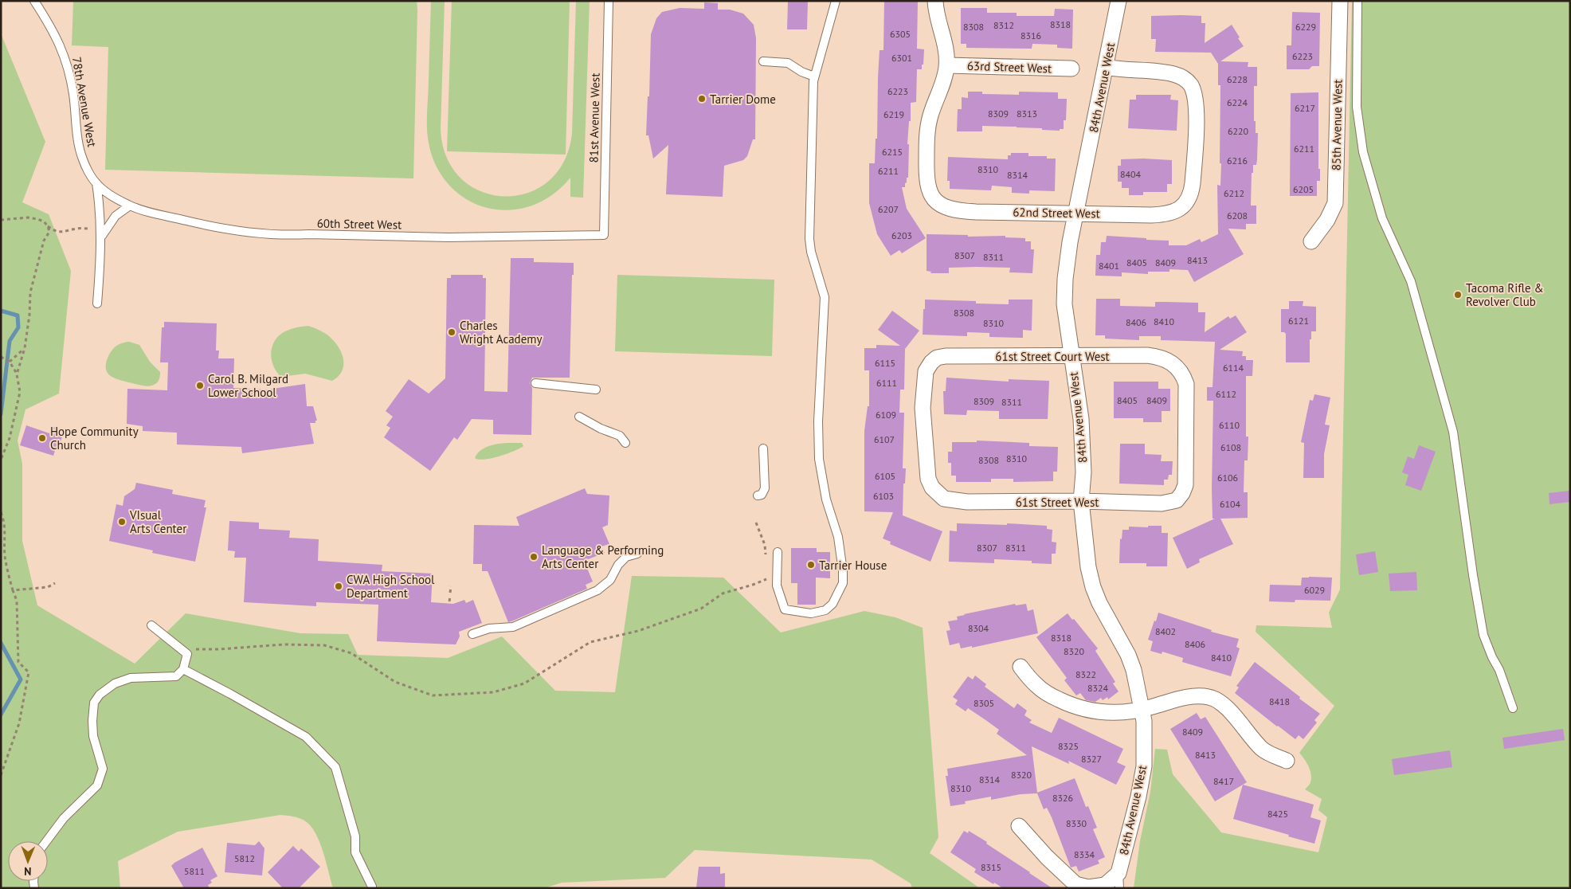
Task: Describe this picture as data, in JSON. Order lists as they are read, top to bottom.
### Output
{
  "streets": {
    "street": [
      "63rd Street West",
      "84th Avenue West",
      "85th Avenue West",
      "62nd Street West",
      "61st Street Court West",
      "61st Street West"
    ],
    "lane": ["78th Avenue West", "81st Avenue West", "60th Street West"]
  },
  "crossings": [
    ["63rd Street West", "62nd Street West"],
    ["84th Avenue West", "62nd Street West"],
    ["84th Avenue West", "61st Street Court West"],
    ["84th Avenue West", "61st Street West"],
    ["78th Avenue West", "60th Street West"],
    ["81st Avenue West", "60th Street West"],
    ["61st Street Court West", "61st Street West"]
  ],
  "places": [
    "Tarrier Dome",
    "Tacoma Rifle & Revolver Club",
    "Charles Wright Academy",
    "Carol B. Milgard Lower School",
    "Hope Community Church",
    "VIsual Arts Center",
    "Language & Performing Arts Center",
    "Tarrier House",
    "CWA High School Department"
  ],
  "house_numbers": [
    "8318",
    "8312",
    "8308",
    "6229",
    "6305",
    "8316",
    "6223",
    "6301",
    "6228",
    "6223",
    "6224",
    "6217",
    "8309",
    "8313",
    "6219",
    "6220",
    "6211",
    "6215",
    "6216",
    "8310",
    "6211",
    "8404",
    "8314",
    "6205",
    "6212",
    "6207",
    "6208",
    "6203",
    "8307",
    "8311",
    "8413",
    "8405",
    "8409",
    "8401",
    "8308",
    "6121",
    "8410",
    "8406",
    "8310",
    "6115",
    "6114",
    "6111",
    "6112",
    "8405",
    "8409",
    "8309",
    "8311",
    "6109",
    "6110",
    "6107",
    "6108",
    "8310",
    "8308",
    "6105",
    "6106",
    "6103",
    "6104",
    "8307",
    "8311",
    "6029",
    "8304",
    "8402",
    "8318",
    "8406",
    "8320",
    "8410",
    "8322",
    "8324",
    "8418",
    "8305",
    "8409",
    "8325",
    "8413",
    "8327",
    "8320",
    "8314",
    "8417",
    "8310",
    "8326",
    "8425",
    "8330",
    "8334",
    "5812",
    "8315",
    "5811"
  ],
  "north": "bottom"
}
